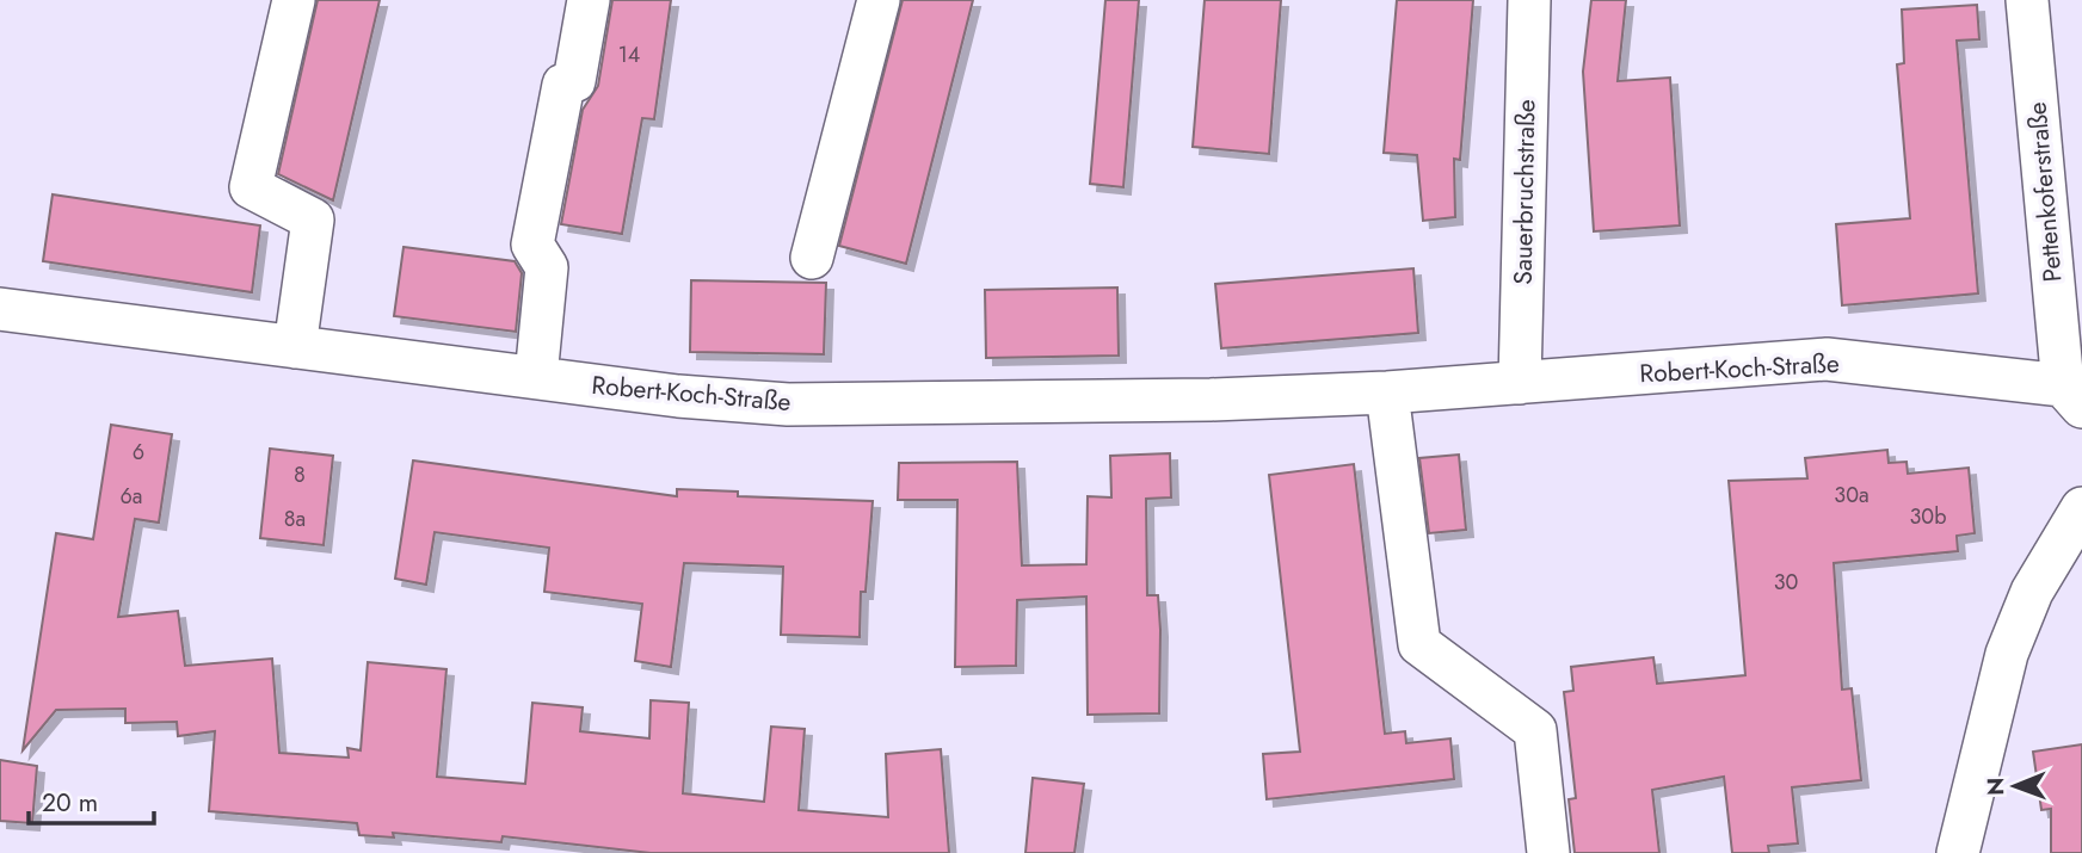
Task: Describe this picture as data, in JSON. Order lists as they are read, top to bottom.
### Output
{
  "streets": {
    "street": ["Sauerbruchstraße", "Pettenkoferstraße", "Robert-Koch-Straße"]
  },
  "crossings": [
    ["Sauerbruchstraße", "Robert-Koch-Straße"],
    ["Pettenkoferstraße", "Robert-Koch-Straße"]
  ],
  "house_numbers": [
    "14",
    "6",
    "8",
    "30a",
    "6a",
    "30b",
    "8a",
    "30"
  ],
  "scale_bar": "20 m",
  "north": "left"
}
